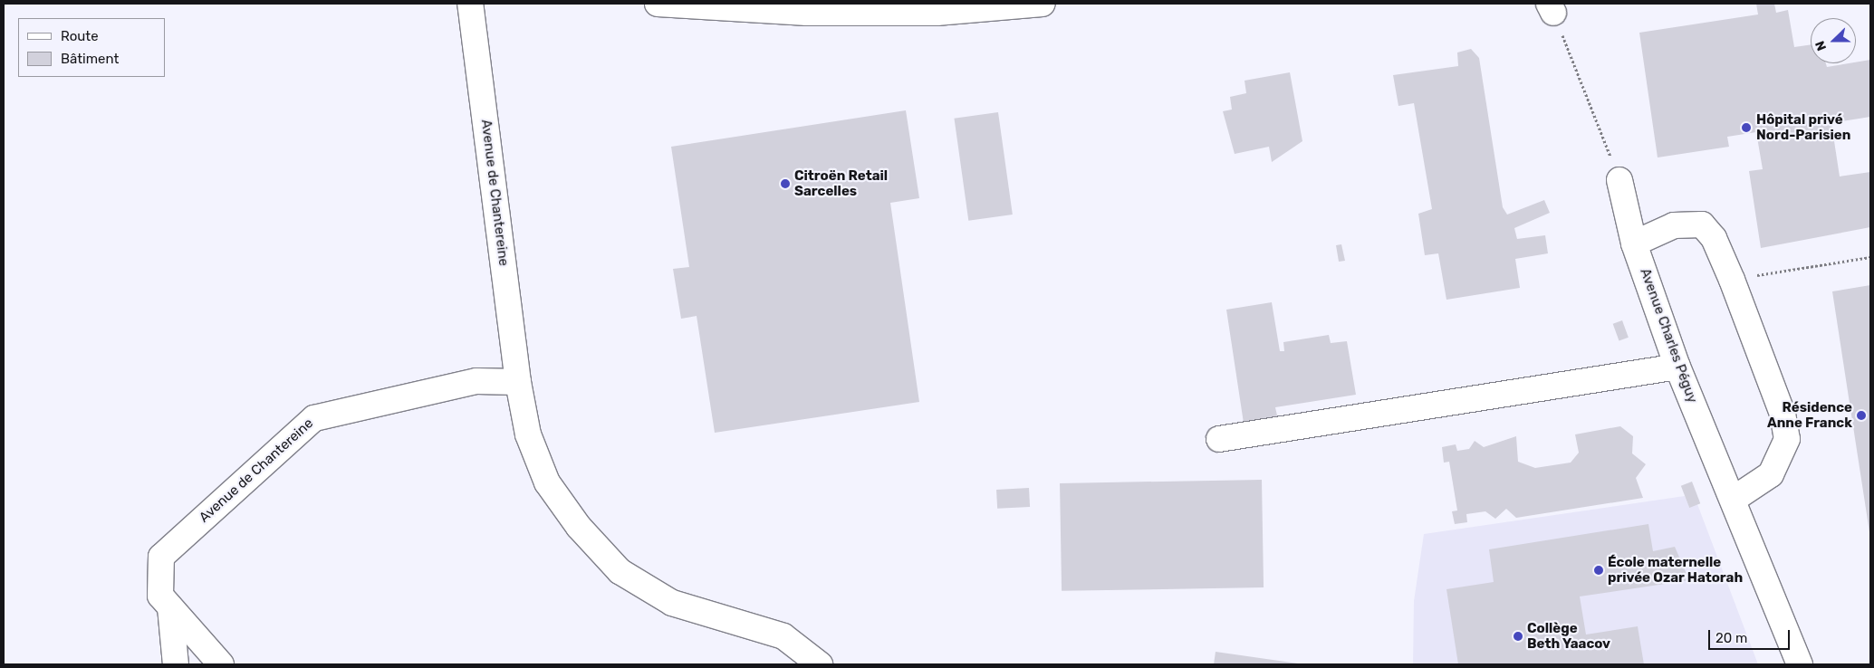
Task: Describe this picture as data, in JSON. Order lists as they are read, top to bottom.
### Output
{
  "streets": {
    "street": ["Avenue de Chantereine", "Avenue Charles Péguy"]
  },
  "places": [
    "Hôpital privé Nord-Parisien",
    "Citroën Retail Sarcelles",
    "Résidence Anne Franck",
    "École maternelle privée Ozar Hatorah",
    "Collège Beth Yaacov"
  ],
  "legend": ["Route", "Bâtiment"],
  "scale_bar": "20 m",
  "north": "left"
}
